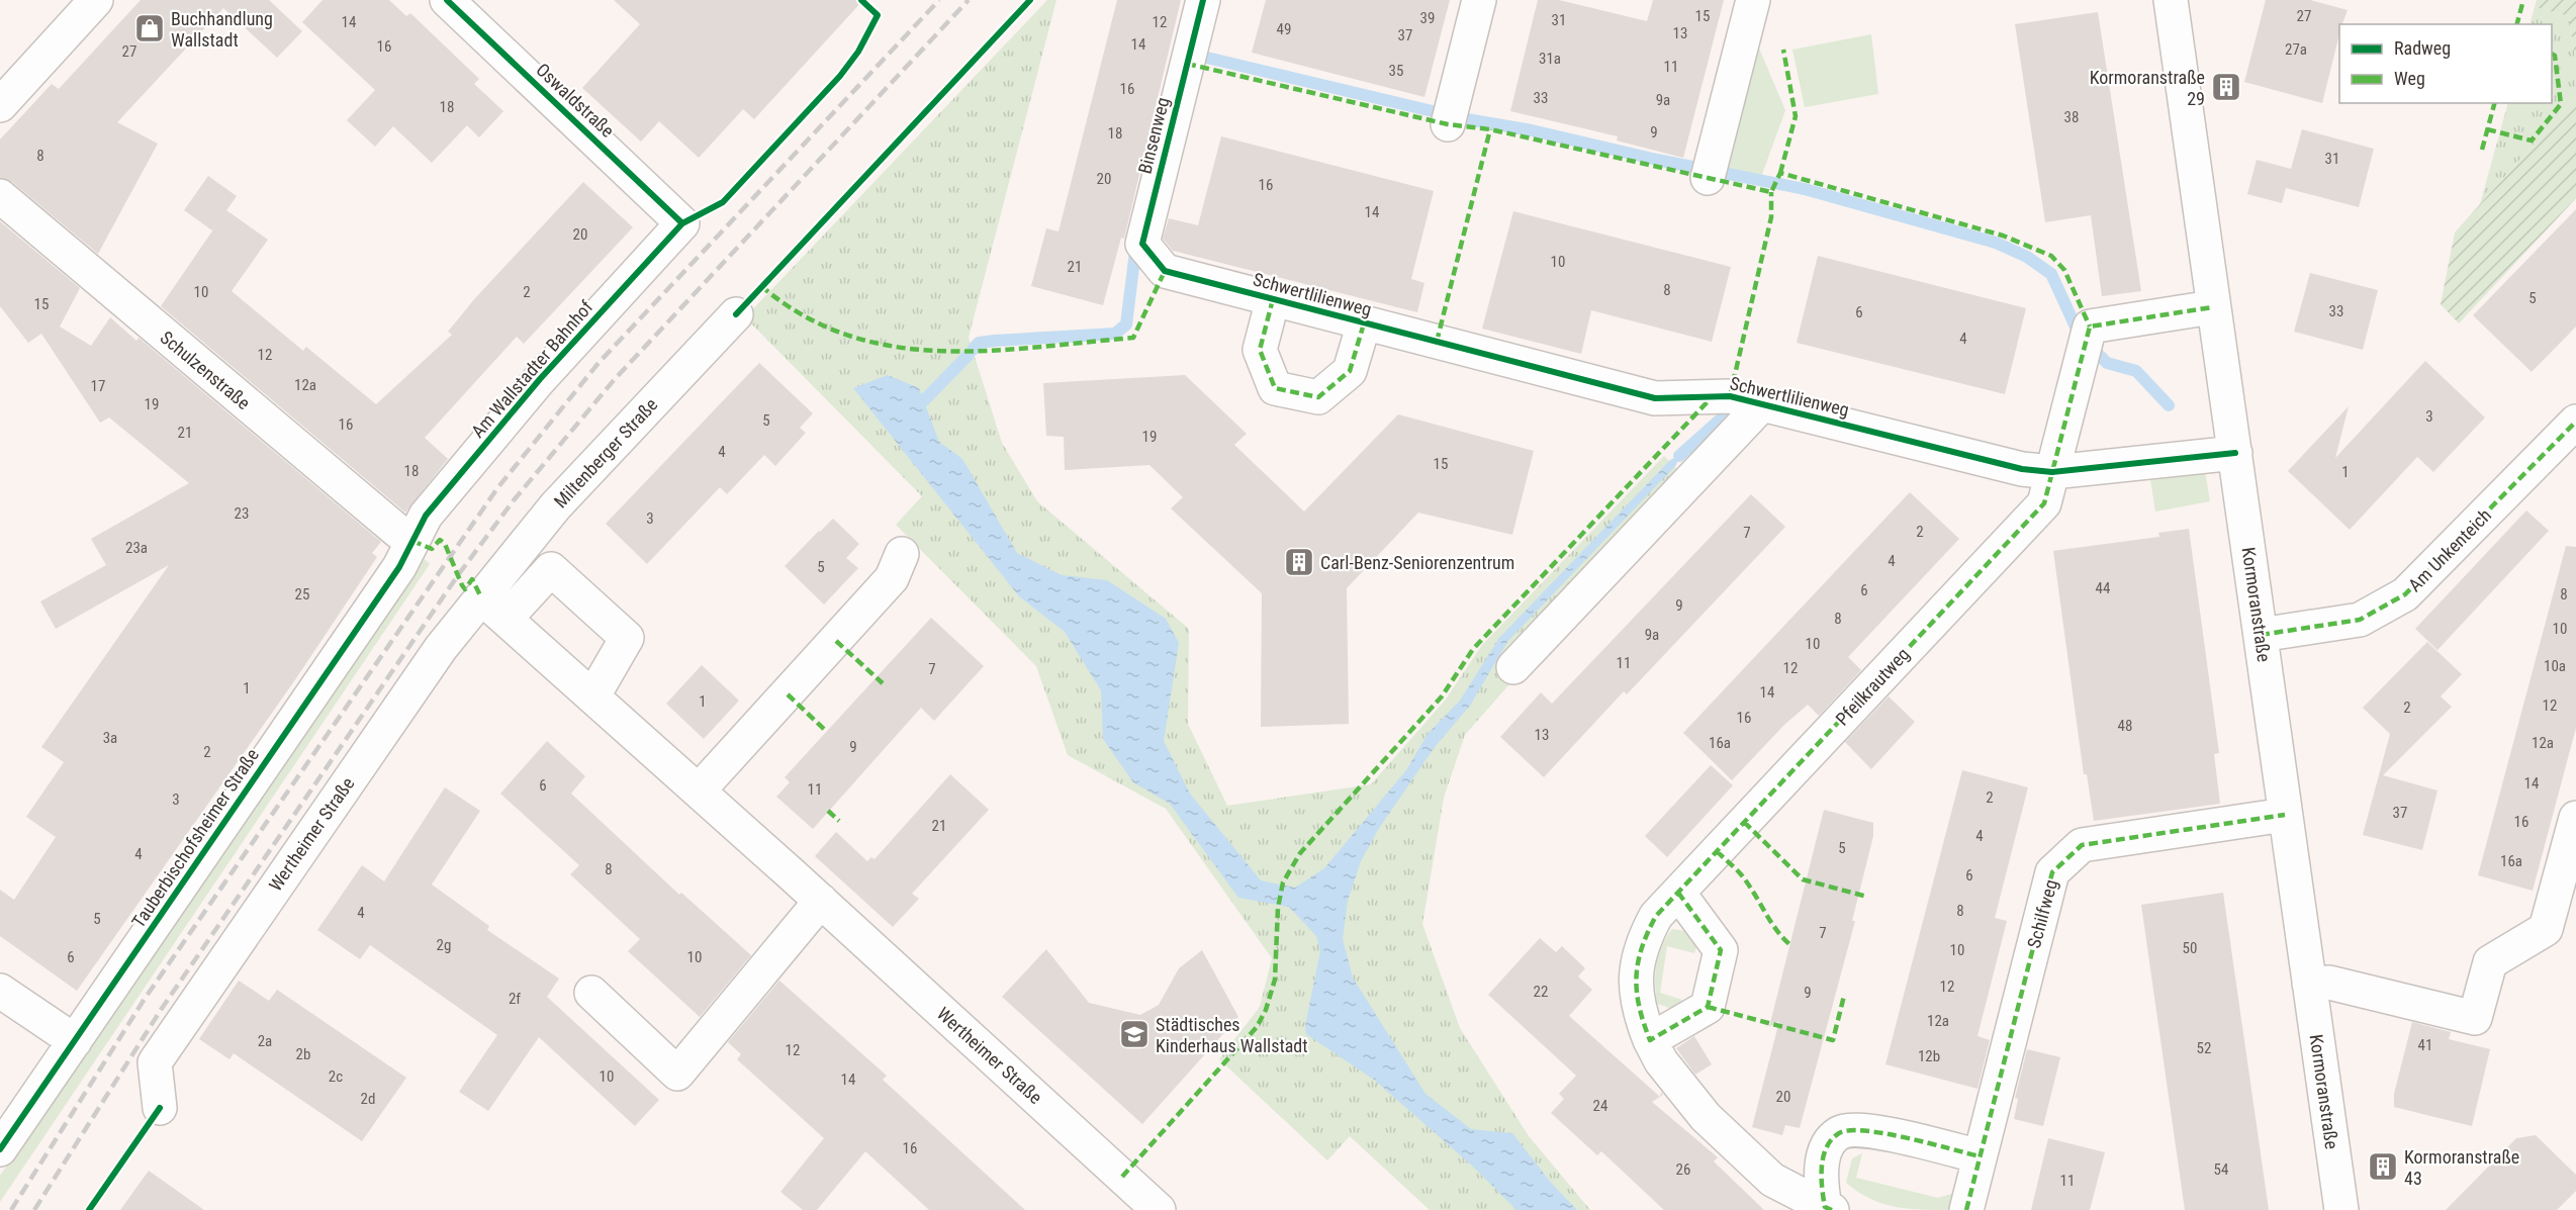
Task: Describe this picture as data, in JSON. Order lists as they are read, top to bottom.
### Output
{
  "streets": {
    "street": [
      "Oswaldstraße",
      "Binsenweg",
      "Schwertlilienweg",
      "Am Wallstadter Bahnhof",
      "Schulzenstraße",
      "Miltenberger Straße",
      "Am Unkenteich",
      "Kormoranstraße",
      "Pfeilkrautweg",
      "Wertheimer Straße",
      "Tauberbischofsheimer Straße",
      "Schilfweg"
    ]
  },
  "crossings": [
    ["Oswaldstraße", "Am Wallstadter Bahnhof"],
    ["Binsenweg", "Schwertlilienweg"],
    ["Schwertlilienweg", "Kormoranstraße"],
    ["Schwertlilienweg", "Pfeilkrautweg"],
    ["Am Wallstadter Bahnhof", "Schulzenstraße"],
    ["Am Wallstadter Bahnhof", "Tauberbischofsheimer Straße"],
    ["Schulzenstraße", "Tauberbischofsheimer Straße"],
    ["Miltenberger Straße", "Wertheimer Straße"],
    ["Am Unkenteich", "Kormoranstraße"],
    ["Kormoranstraße", "Schilfweg"]
  ],
  "places": {
    "shop": ["Buchhandlung Wallstadt"],
    "building": ["Kormoranstraße 29", "Carl-Benz-Seniorenzentrum", "Kormoranstraße 43"],
    "school or university": ["Städtisches Kinderhaus Wallstadt"]
  },
  "house_numbers": [
    "15",
    "27",
    "39",
    "31",
    "14",
    "12",
    "49",
    "13",
    "37",
    "14",
    "16",
    "27a",
    "27",
    "31a",
    "11",
    "35",
    "16",
    "33",
    "9a",
    "18",
    "38",
    "9",
    "18",
    "8",
    "31",
    "20",
    "16",
    "14",
    "20",
    "10",
    "21",
    "8",
    "10",
    "2",
    "5",
    "15",
    "33",
    "6",
    "4",
    "12",
    "12a",
    "17",
    "19",
    "3",
    "5",
    "16",
    "21",
    "19",
    "4",
    "15",
    "18",
    "1",
    "23",
    "3",
    "2",
    "7",
    "23a",
    "4",
    "5",
    "44",
    "6",
    "25",
    "8",
    "9",
    "8",
    "10",
    "9a",
    "10",
    "11",
    "10a",
    "12",
    "7",
    "1",
    "14",
    "1",
    "12",
    "2",
    "16",
    "48",
    "13",
    "3a",
    "16a",
    "12a",
    "9",
    "2",
    "14",
    "6",
    "11",
    "2",
    "3",
    "37",
    "16",
    "21",
    "4",
    "5",
    "4",
    "16a",
    "8",
    "6",
    "8",
    "4",
    "5",
    "7",
    "2g",
    "50",
    "10",
    "6",
    "10",
    "12",
    "22",
    "9",
    "2f",
    "12a",
    "2a",
    "41",
    "52",
    "12",
    "2b",
    "12b",
    "2c",
    "10",
    "14",
    "20",
    "2d",
    "24",
    "16",
    "26",
    "54",
    "11"
  ],
  "legend": ["Radweg", "Weg"]
}
